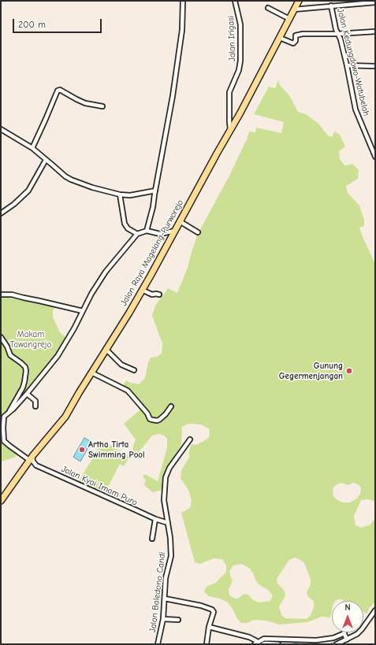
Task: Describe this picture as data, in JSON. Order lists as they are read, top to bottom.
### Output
{
  "streets": {
    "main road": ["Jalan Raya Magelang-Purworejo"],
    "street": [
      "Jalan Irigasi",
      "Jalan Kedungdowo-Watubelah",
      "Jalan Kyai Imam Puro",
      "Jalan Baledono Candi"
    ]
  },
  "crossings": [
    ["Jalan Irigasi", "Jalan Raya Magelang-Purworejo"],
    ["Jalan Raya Magelang-Purworejo", "Jalan Kyai Imam Puro"],
    ["Jalan Kyai Imam Puro", "Jalan Baledono Candi"]
  ],
  "parks": ["Makam Tawangrejo"],
  "places": ["Gunung Gegermenjangan", "Artha Tirta Swimming Pool"],
  "scale_bar": "200 m",
  "north": "top"
}
